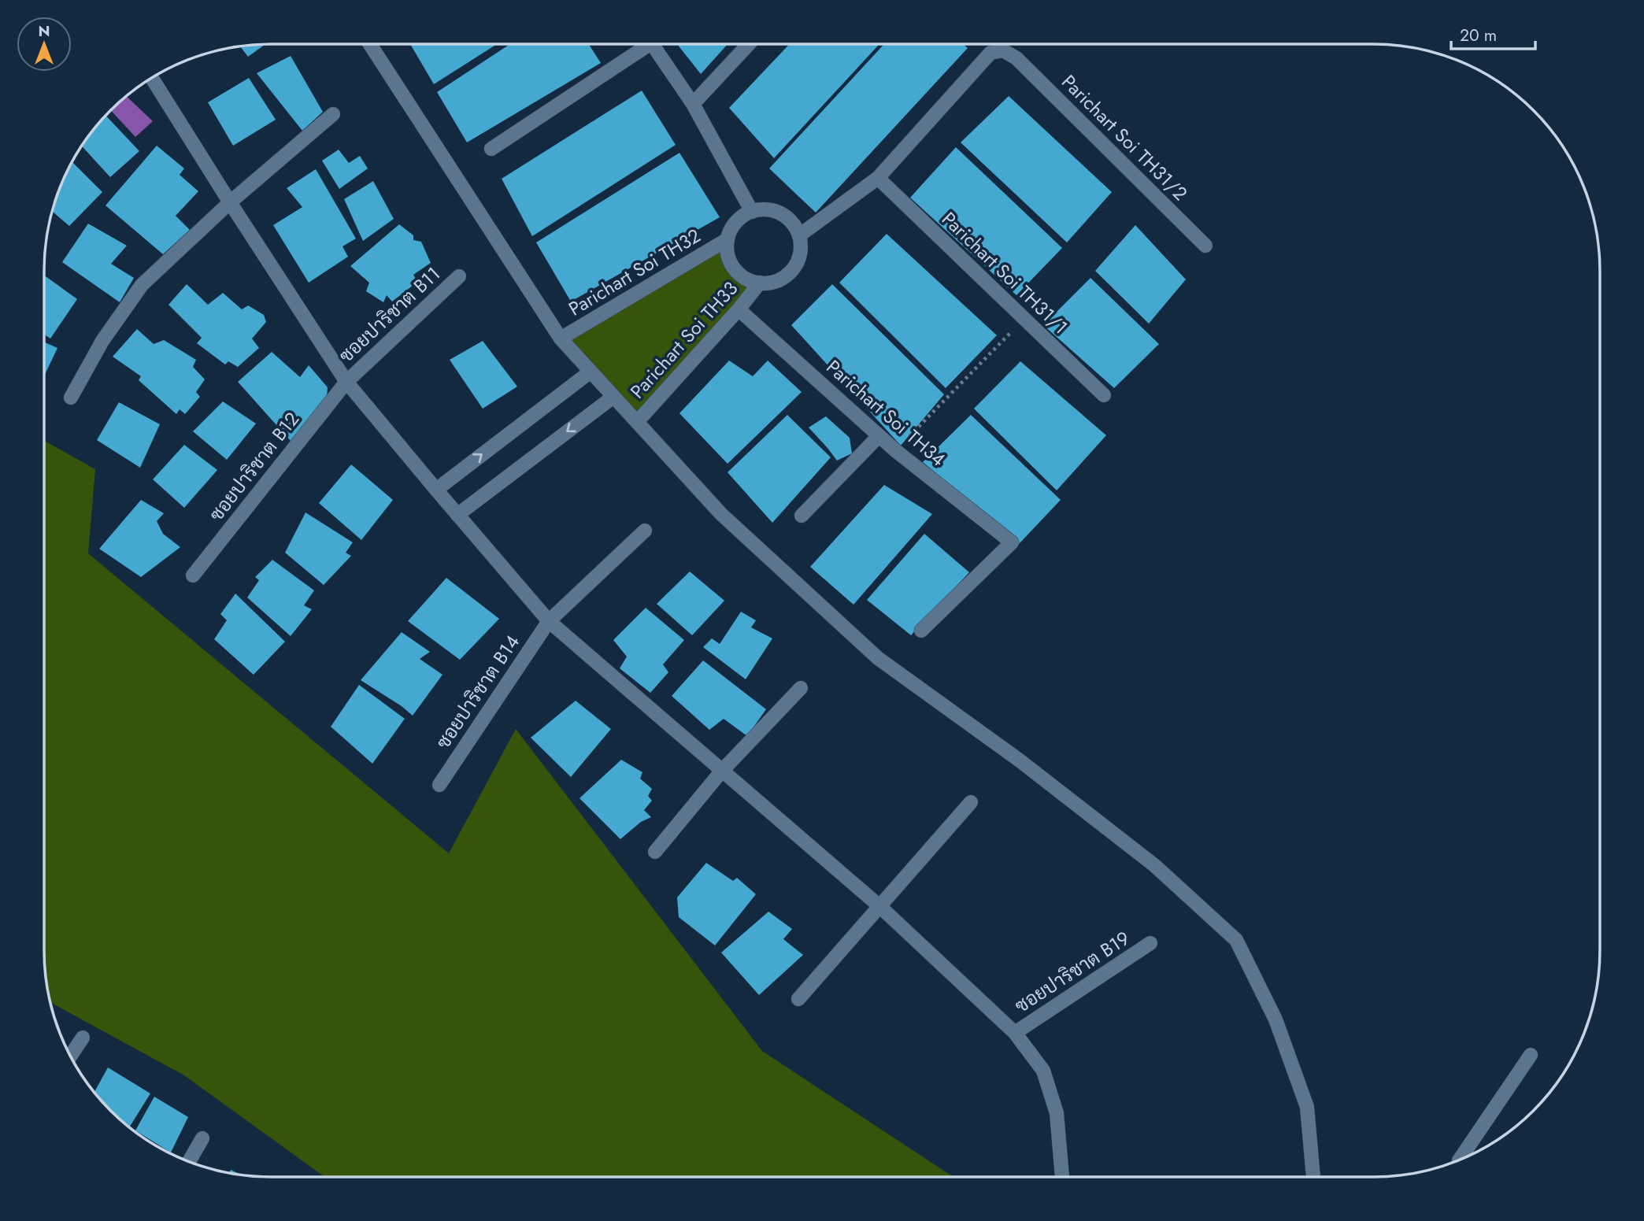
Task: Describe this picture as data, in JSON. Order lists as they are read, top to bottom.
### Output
{
  "streets": {
    "street": [
      "Parichart Soi TH31/2",
      "Parichart Soi TH32",
      "Parichart Soi TH31/1",
      "ซอยปาริชาต B11",
      "Parichart Soi TH33",
      "Parichart Soi TH34",
      "ซอยปาริชาต B12",
      "ซอยปาริชาต B14",
      "ซอยปาริชาต B19"
    ]
  },
  "crossings": [
    ["Parichart Soi TH31/2", "Parichart Soi TH31/1"],
    ["Parichart Soi TH32", "Parichart Soi TH33"],
    ["ซอยปาริชาต B11", "ซอยปาริชาต B12"],
    ["Parichart Soi TH33", "Parichart Soi TH34"]
  ],
  "scale_bar": "20 m",
  "north": "top"
}
